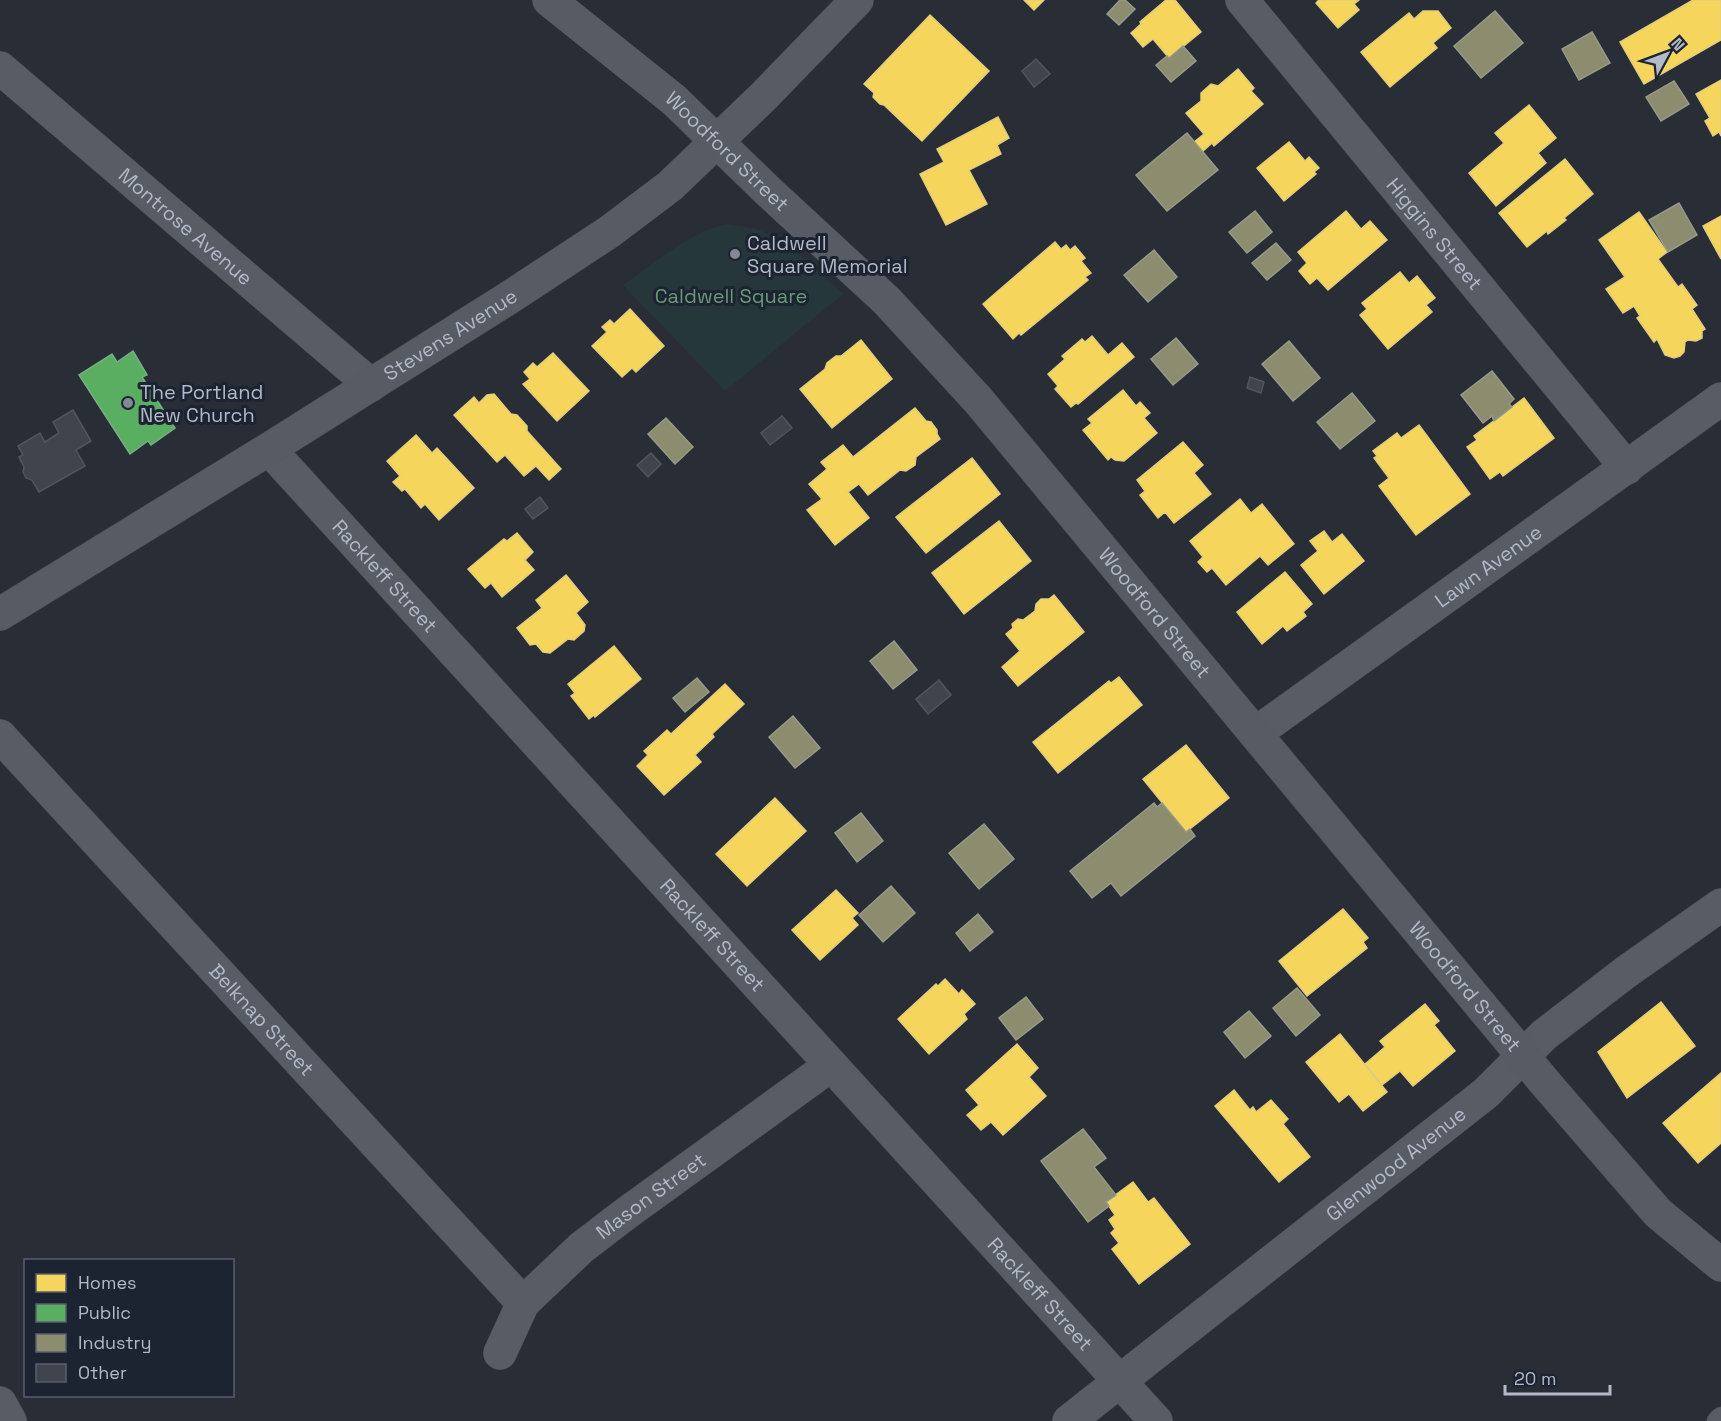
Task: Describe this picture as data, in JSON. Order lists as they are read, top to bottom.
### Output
{
  "streets": {
    "main road": ["Woodford Street", "Stevens Avenue"],
    "street": [
      "Montrose Avenue",
      "Higgins Street",
      "Lawn Avenue",
      "Rackleff Street",
      "Belknap Street",
      "Glenwood Avenue",
      "Mason Street"
    ]
  },
  "crossings": [
    ["Woodford Street", "Stevens Avenue"],
    ["Woodford Street", "Lawn Avenue"],
    ["Woodford Street", "Glenwood Avenue"],
    ["Montrose Avenue", "Stevens Avenue"],
    ["Higgins Street", "Lawn Avenue"],
    ["Stevens Avenue", "Rackleff Street"],
    ["Rackleff Street", "Glenwood Avenue"],
    ["Rackleff Street", "Mason Street"],
    ["Belknap Street", "Mason Street"]
  ],
  "parks": ["Caldwell Square"],
  "places": ["Caldwell Square Memorial", "The Portland New Church"],
  "legend": [
    "Homes",
    "Public",
    "Industry",
    "Other"
  ],
  "scale_bar": "20 m",
  "north": "top right"
}
